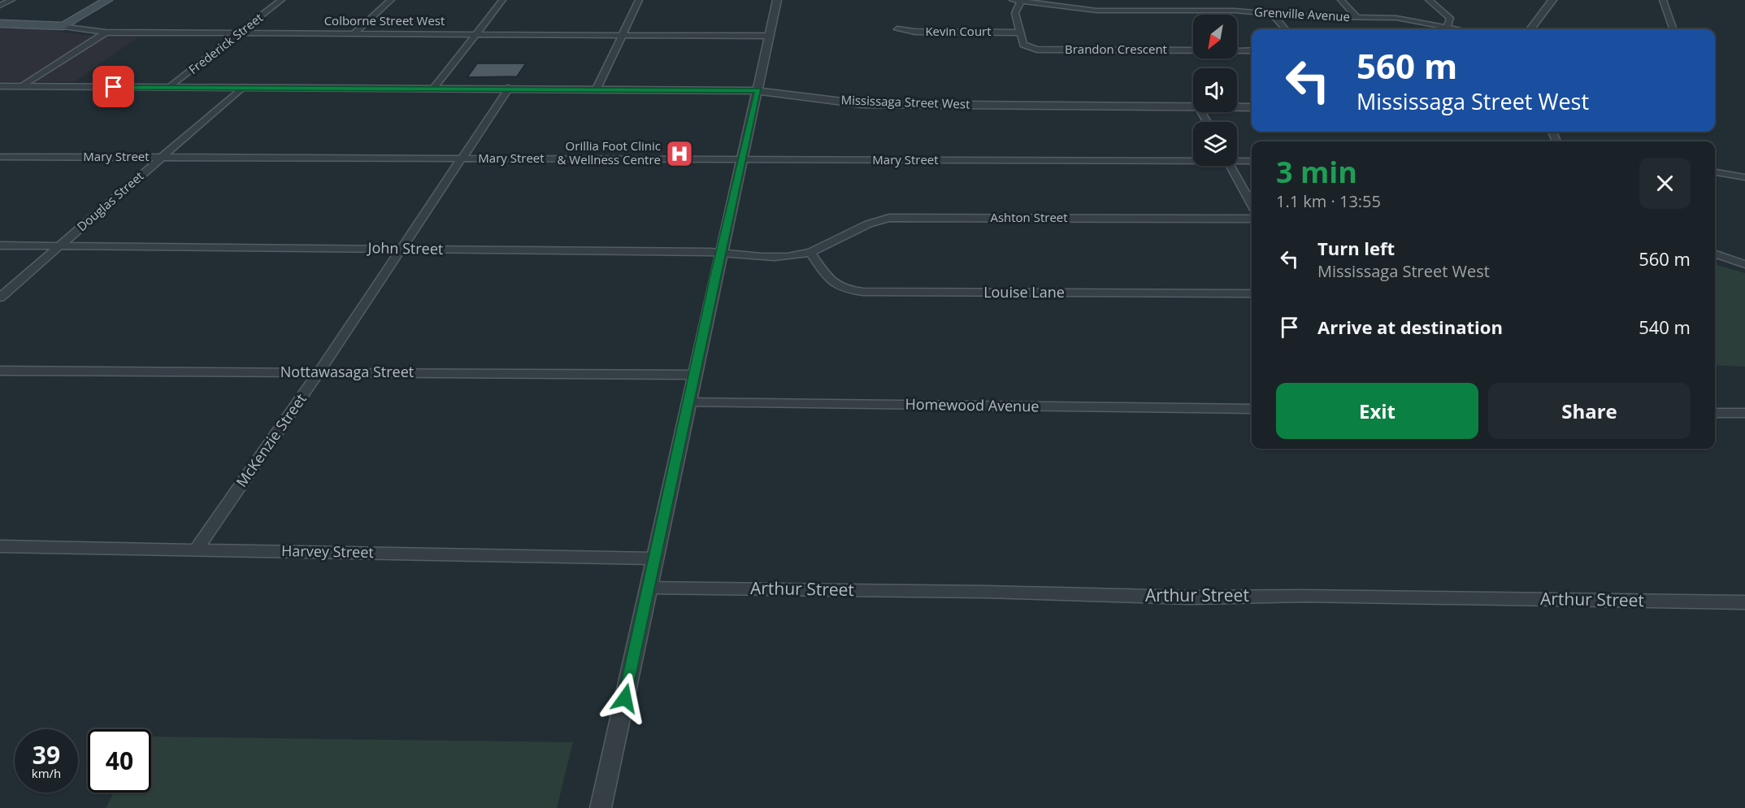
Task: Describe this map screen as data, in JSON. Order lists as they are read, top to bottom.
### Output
{
  "streets": {
    "main road": ["Colborne Street West"],
    "street": [
      "Grenville Avenue",
      "Kevin Court",
      "Frederick Street",
      "Brandon Crescent",
      "Mississaga Street West",
      "Mary Street",
      "Douglas Street",
      "Ashton Street",
      "John Street",
      "Louise Lane",
      "Nottawasaga Street",
      "Homewood Avenue",
      "McKenzie Street",
      "Harvey Street",
      "Arthur Street"
    ]
  },
  "crossings": [
    ["Colborne Street West", "Frederick Street"],
    ["Kevin Court", "Brandon Crescent"],
    ["Frederick Street", "Mississaga Street West"],
    ["Mississaga Street West", "Douglas Street"],
    ["Mississaga Street West", "McKenzie Street"],
    ["Mary Street", "Douglas Street"],
    ["Mary Street", "McKenzie Street"],
    ["Douglas Street", "John Street"],
    ["Ashton Street", "John Street"],
    ["Ashton Street", "Louise Lane"],
    ["John Street", "Louise Lane"],
    ["John Street", "McKenzie Street"],
    ["Nottawasaga Street", "McKenzie Street"],
    ["McKenzie Street", "Harvey Street"]
  ],
  "places": {
    "hospital": ["Orillia Foot Clinic & Wellness Centre"]
  },
  "north": "bottom left",
  "page": {
    "turn": ["560 m", "Mississaga Street West"],
    "heading": ["3 min", "1.1 km · 13:55"],
    "list": [
      {
        "name": "Turn left",
        "note": "Mississaga Street West",
        "value": "560 m"
      },
      {
        "name": "Arrive at destination",
        "value": "540 m"
      }
    ],
    "buttons": ["Exit", "Share"],
    "speed": "39 km/h",
    "limit": "40"
  }
}
